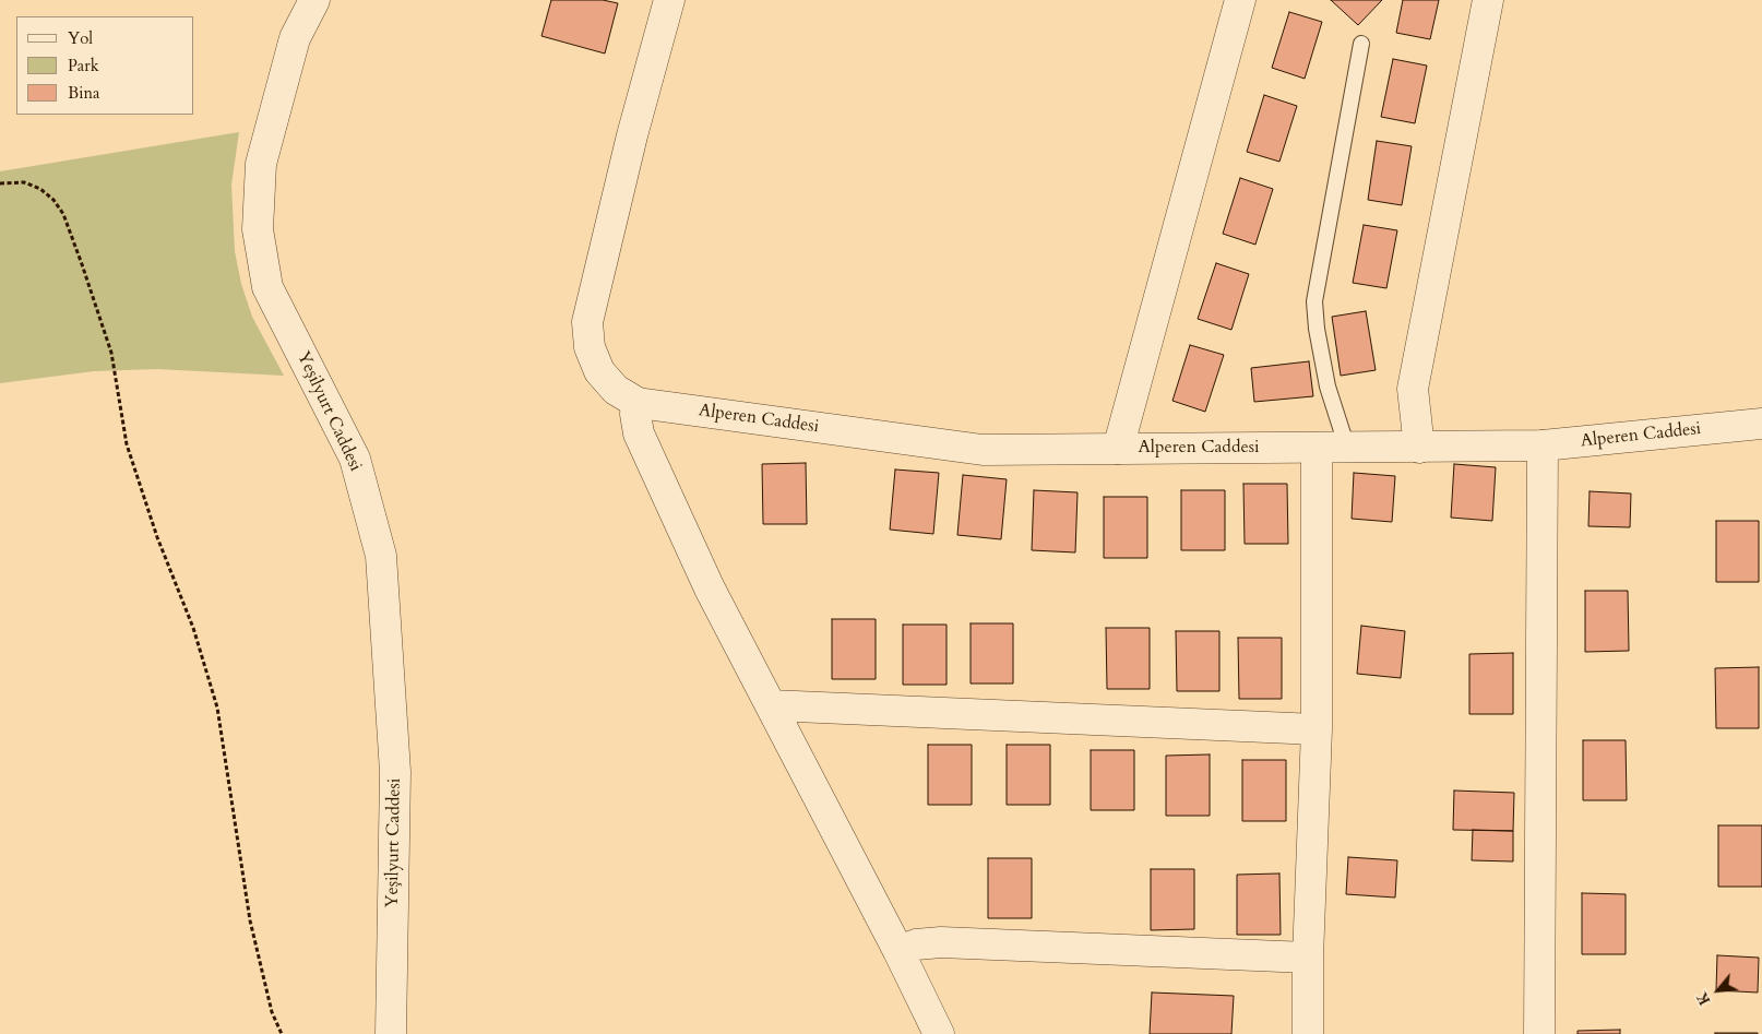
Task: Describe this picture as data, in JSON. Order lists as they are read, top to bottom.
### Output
{
  "streets": {
    "street": ["Yeşilyurt Caddesi", "Alperen Caddesi"]
  },
  "legend": ["Yol", "Park", "Bina"],
  "north": "bottom left"
}
